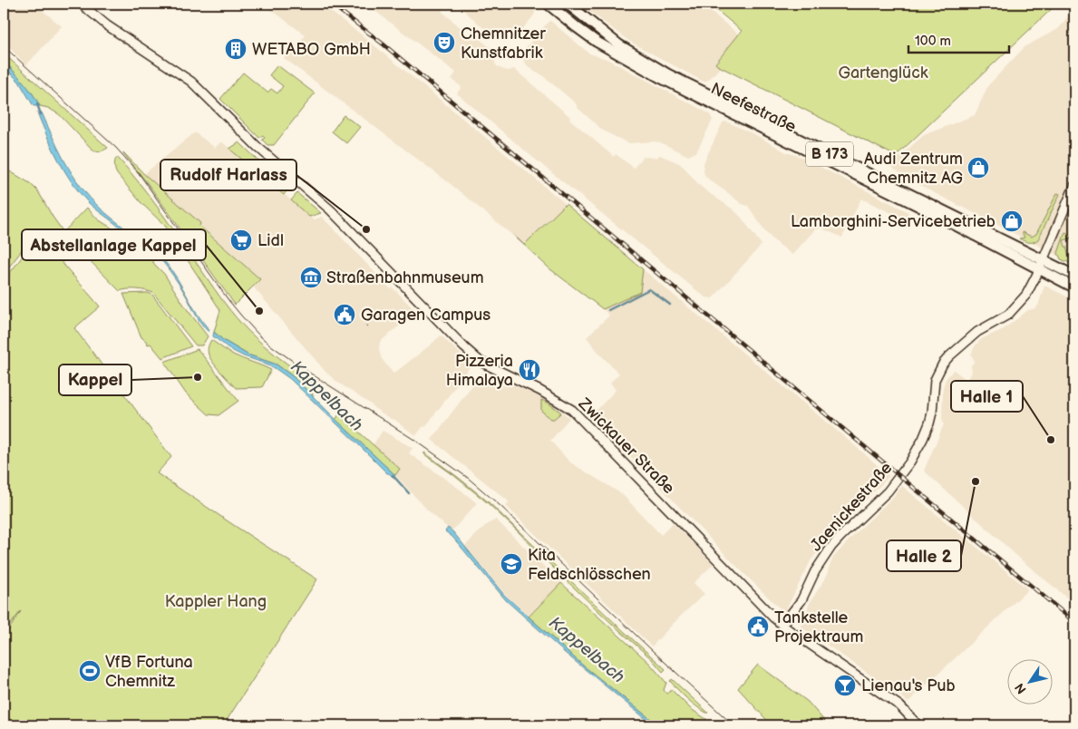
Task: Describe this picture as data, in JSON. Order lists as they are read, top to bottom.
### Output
{
  "streets": {
    "main road": [
      "Neefestraße",
      "B 173",
      "Zwickauer Straße",
      "Jaenickestraße"
    ]
  },
  "crossings": [
    ["Neefestraße", "Jaenickestraße"],
    ["Zwickauer Straße", "Jaenickestraße"]
  ],
  "water": ["Kappelbach"],
  "parks": ["Gartenglück", "Kappler Hang"],
  "places": {
    "theatre": ["Chemnitzer Kunstfabrik"],
    "building": ["WETABO GmbH"],
    "shop": ["Audi Zentrum Chemnitz AG", "Lamborghini-Servicebetrieb"],
    "other": [
      "Rudolf Harlass",
      "Abstellanlage Kappel",
      "Kappel",
      "Halle 1",
      "Halle 2"
    ],
    "supermarket": ["Lidl"],
    "museum": ["Straßenbahnmuseum"],
    "public building": ["Garagen Campus", "Tankstelle Projektraum"],
    "restaurant": ["Pizzeria Himalaya"],
    "school or university": ["Kita Feldschlösschen"],
    "sports": ["VfB Fortuna Chemnitz"],
    "bar": ["Lienau's Pub"]
  },
  "scale_bar": "100 m",
  "north": "bottom left"
}
